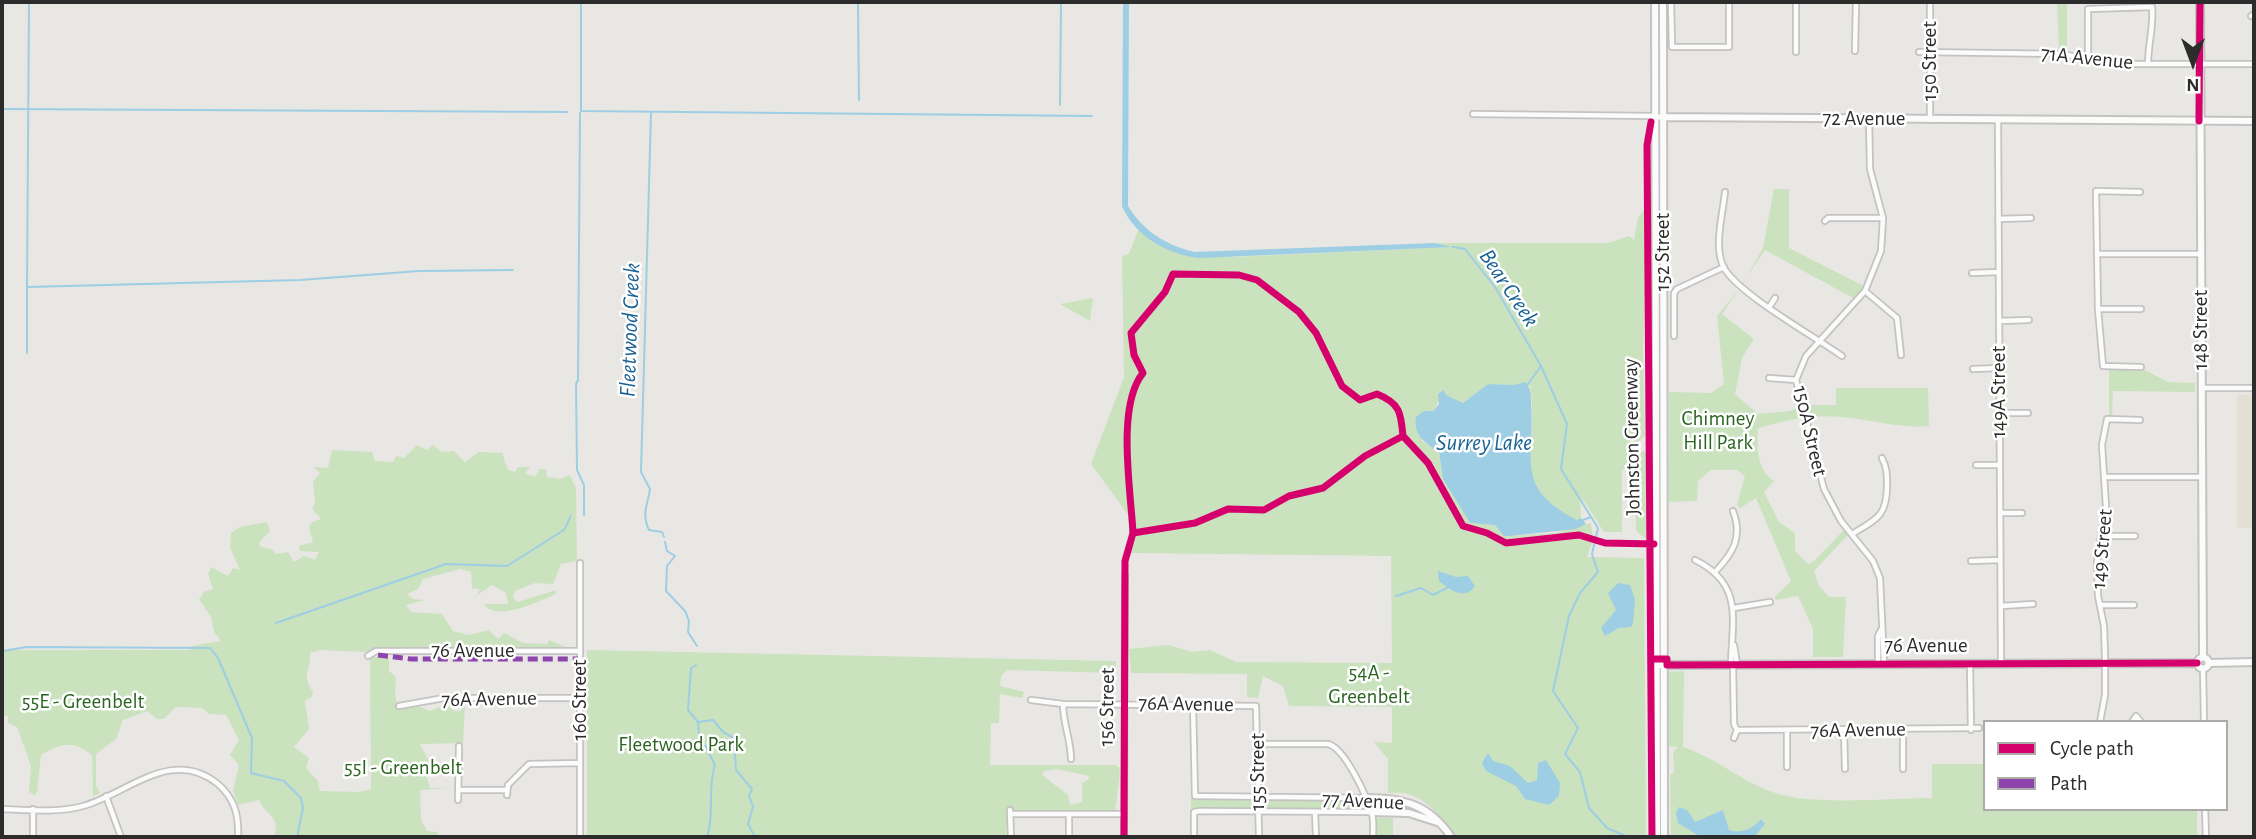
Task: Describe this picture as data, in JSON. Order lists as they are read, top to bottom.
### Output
{
  "streets": {
    "main road": [
      "72 Avenue",
      "152 Street",
      "148 Street",
      "76 Avenue",
      "77 Avenue"
    ],
    "street": [
      "71A Avenue",
      "150 Street",
      "149A Street",
      "150A Street",
      "149 Street",
      "76A Avenue",
      "160 Street",
      "156 Street",
      "155 Street"
    ],
    "cycle path": ["Johnston Greenway"]
  },
  "crossings": [
    ["71A Avenue", "150 Street"],
    ["71A Avenue", "148 Street"],
    ["150 Street", "72 Avenue"],
    ["72 Avenue", "152 Street"],
    ["72 Avenue", "148 Street"],
    ["72 Avenue", "149A Street"],
    ["72 Avenue", "150A Street"],
    ["152 Street", "76 Avenue"],
    ["148 Street", "76 Avenue"],
    ["149A Street", "76 Avenue"],
    ["150A Street", "76 Avenue"],
    ["149 Street", "76 Avenue"],
    ["76 Avenue", "160 Street"],
    ["76A Avenue", "160 Street"],
    ["76A Avenue", "156 Street"],
    ["76A Avenue", "155 Street"],
    ["76A Avenue", "77 Avenue"],
    ["155 Street", "77 Avenue"]
  ],
  "water": ["Bear Creek", "Fleetwood Creek", "Surrey Lake"],
  "parks": [
    "Chimney Hill Park",
    "54A - Greenbelt",
    "55E - Greenbelt",
    "Fleetwood Park",
    "55I - Greenbelt"
  ],
  "legend": ["Cycle path", "Path"],
  "north": "bottom"
}
